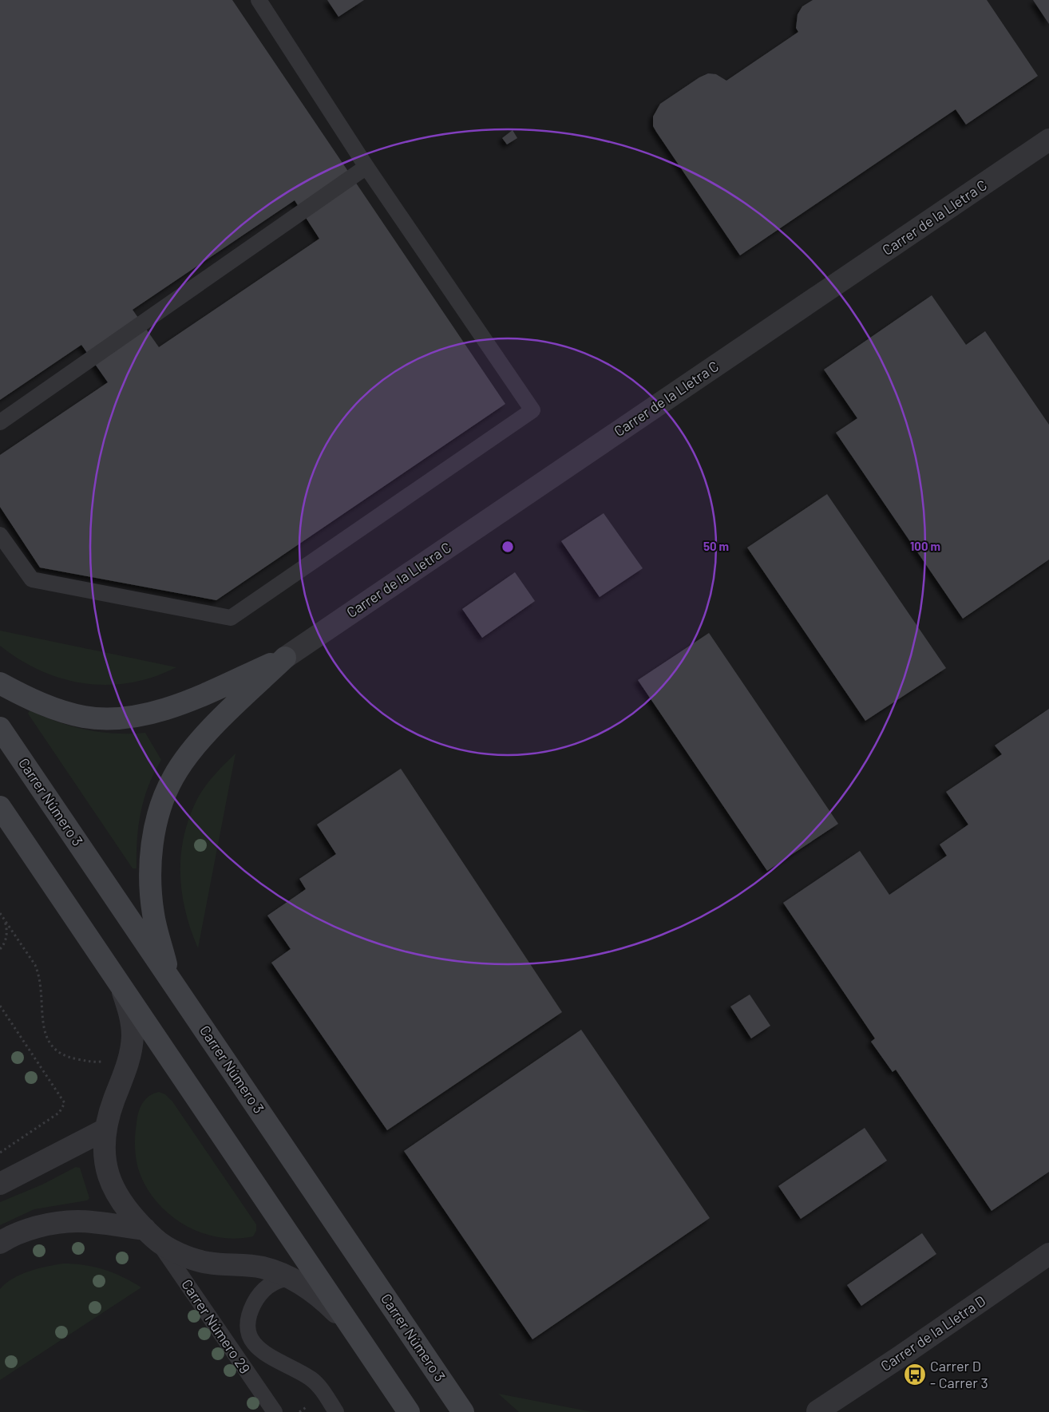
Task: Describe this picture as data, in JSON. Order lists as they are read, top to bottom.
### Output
{
  "streets": {
    "main road": ["Carrer Número 3"],
    "street": ["Carrer de la Lletra C", "Carrer de la Lletra D"],
    "lane": ["Carrer Número 29"]
  },
  "places": {
    "bus stop": ["Carrer D - Carrer 3"]
  },
  "rings": ["50 m", "100 m"]
}
